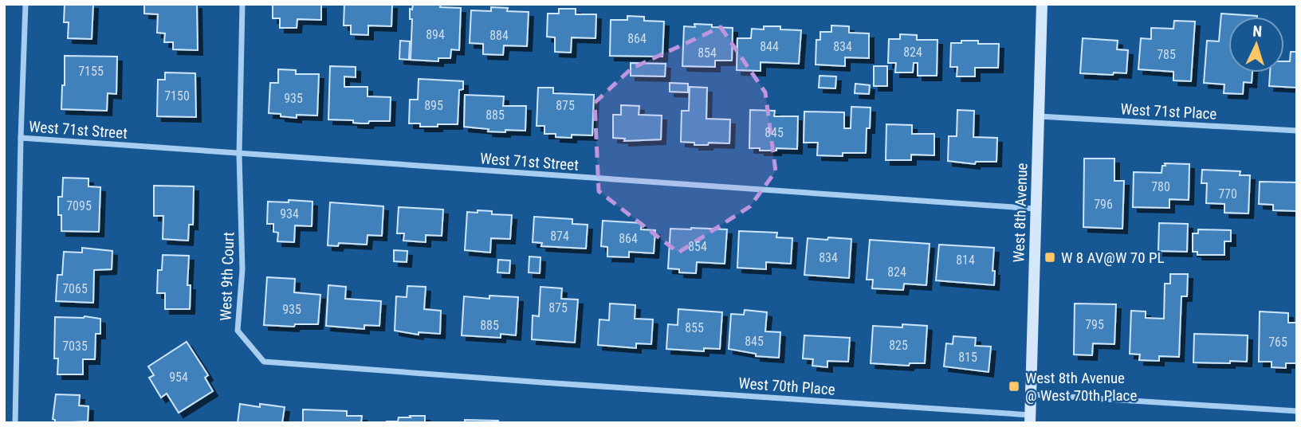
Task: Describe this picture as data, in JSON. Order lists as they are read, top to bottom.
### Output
{
  "streets": {
    "street": [
      "West 71st Place",
      "West 71st Street",
      "West 8th Avenue",
      "West 9th Court",
      "West 70th Place"
    ]
  },
  "crossings": [
    ["West 71st Place", "West 8th Avenue"],
    ["West 71st Street", "West 8th Avenue"],
    ["West 71st Street", "West 9th Court"],
    ["West 8th Avenue", "West 70th Place"],
    ["West 9th Court", "West 70th Place"]
  ],
  "places": {
    "transit": ["W 8 AV@W 70 PL", "West 8th Avenue @ West 70th Place"]
  },
  "house_numbers": [
    "894",
    "884",
    "864",
    "844",
    "834",
    "824",
    "854",
    "785",
    "7155",
    "7150",
    "935",
    "895",
    "875",
    "885",
    "845",
    "780",
    "770",
    "796",
    "7095",
    "934",
    "874",
    "864",
    "854",
    "834",
    "814",
    "824",
    "7065",
    "875",
    "935",
    "795",
    "885",
    "855",
    "845",
    "765",
    "825",
    "7035",
    "815",
    "954"
  ],
  "north": "top"
}
